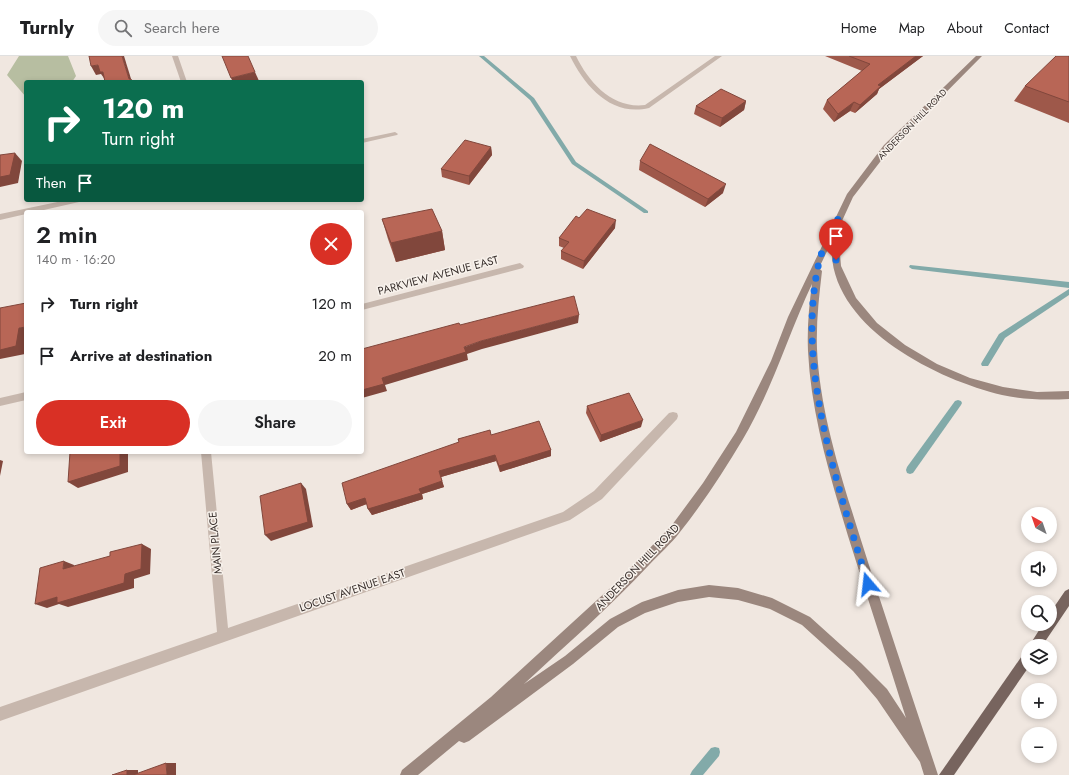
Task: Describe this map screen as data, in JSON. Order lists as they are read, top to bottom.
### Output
{
  "streets": {
    "main road": ["ANDERSON HILL ROAD"],
    "street": ["PARKVIEW AVENUE EAST", "MAIN PLACE", "LOCUST AVENUE EAST"]
  },
  "crossings": [
    ["MAIN PLACE", "LOCUST AVENUE EAST"]
  ],
  "north": "top left",
  "page": {
    "header": "Turnly",
    "search": "Search here",
    "nav": [
      "Home",
      "Map",
      "About",
      "Contact"
    ],
    "turn": ["120 m", "Turn right"],
    "then": "Then",
    "heading": ["2 min", "140 m · 16:20"],
    "list": [
      {
        "name": "Turn right",
        "value": "120 m"
      },
      {
        "name": "Arrive at destination",
        "value": "20 m"
      }
    ],
    "buttons": ["Exit", "Share"],
    "map_buttons": ["+", "−"]
  }
}
